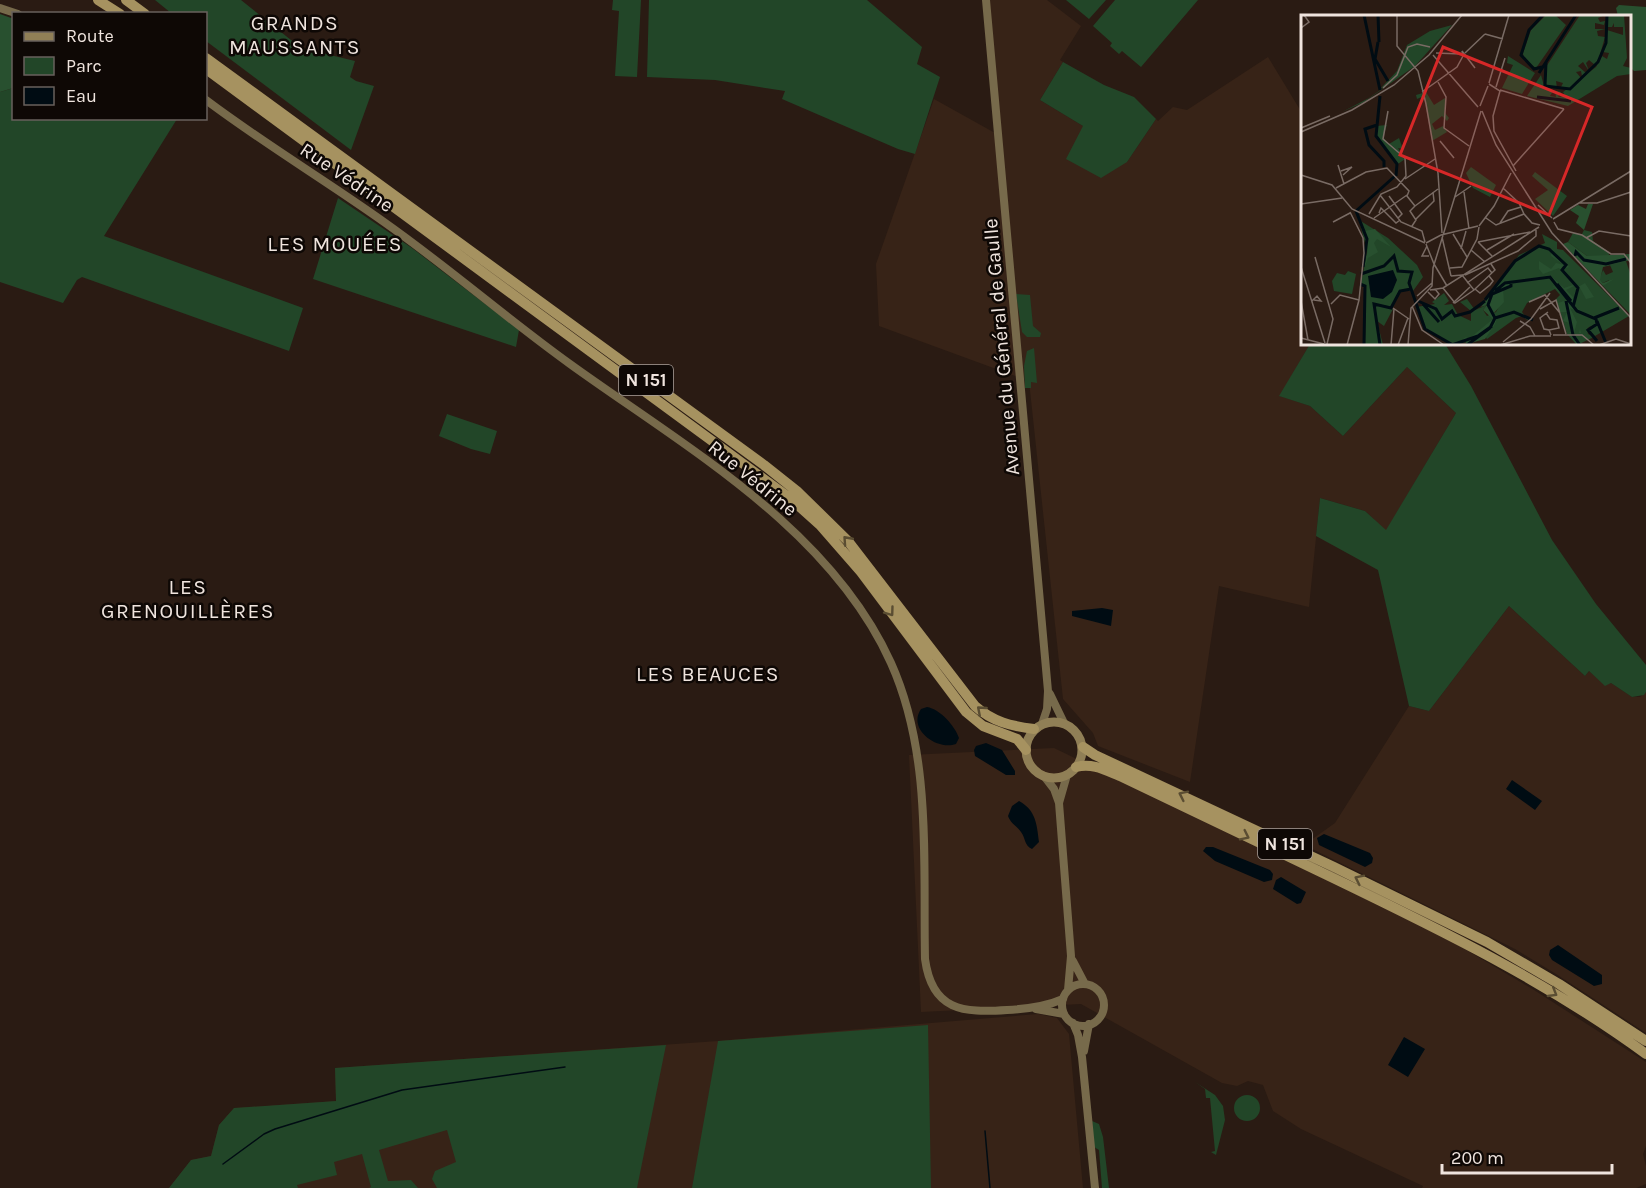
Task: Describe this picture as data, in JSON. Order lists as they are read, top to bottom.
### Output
{
  "streets": {
    "highway": ["N 151"],
    "street": ["Rue Védrine", "Avenue du Général de Gaulle"]
  },
  "crossings": [
    ["Avenue du Général de Gaulle", "N 151"]
  ],
  "districts": [
    "GRANDS MAUSSANTS",
    "LES MOUÉES",
    "LES GRENOUILLÈRES",
    "LES BEAUCES"
  ],
  "legend": ["Route", "Parc", "Eau"],
  "scale_bar": "200 m"
}
